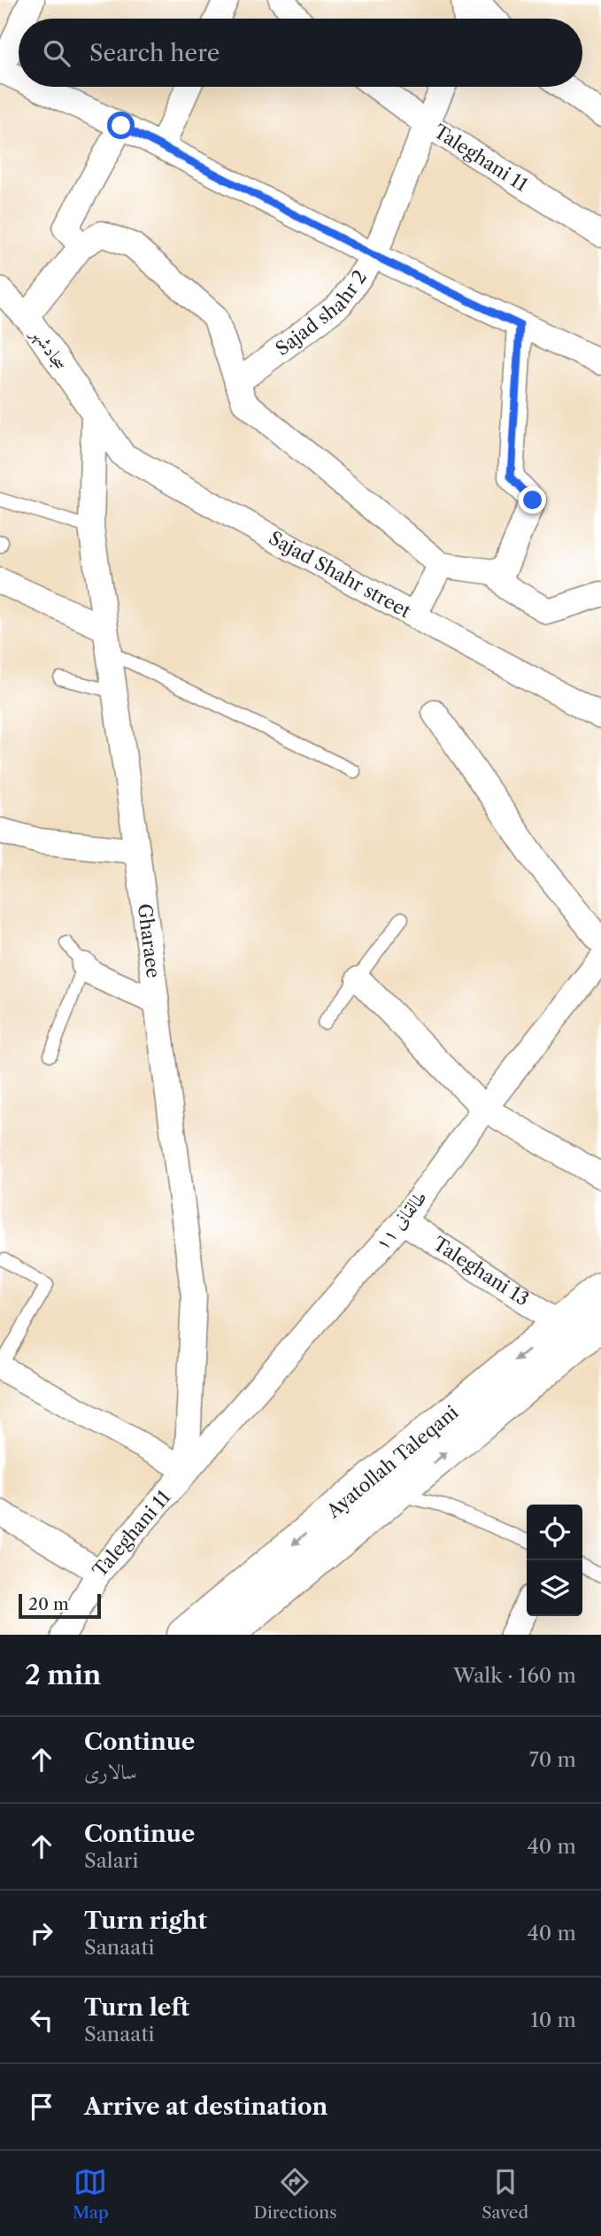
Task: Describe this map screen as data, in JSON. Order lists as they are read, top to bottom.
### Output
{
  "streets": {
    "main road": ["Ayatollah Taleqani"],
    "street": [
      "Taleghani 11",
      "Sajad shahr 2",
      "سجادشهر",
      "Sajad Shahr street",
      "Gharaee",
      "طالقانی ۱۱",
      "Taleghani 13"
    ]
  },
  "crossings": [
    ["Taleghani 11", "Sajad shahr 2"],
    ["Taleghani 11", "Gharaee"],
    ["Taleghani 11", "طالقانی ۱۱"],
    ["سجادشهر", "Sajad Shahr street"],
    ["سجادشهر", "Gharaee"],
    ["Sajad Shahr street", "Gharaee"],
    ["Gharaee", "طالقانی ۱۱"],
    ["طالقانی ۱۱", "Taleghani 13"],
    ["Taleghani 13", "Ayatollah Taleqani"]
  ],
  "scale_bar": "20 m",
  "page": {
    "search": "Search here",
    "scale": "20 m",
    "heading": ["2 min", "Walk · 160 m"],
    "list": [
      ["Continue", "سالاری", "70 m"],
      ["Continue", "Salari", "40 m"],
      ["Turn right", "Sanaati", "40 m"],
      ["Turn left", "Sanaati", "10 m"],
      "Arrive at destination"
    ],
    "nav": ["Map", "Directions", "Saved"]
  }
}
